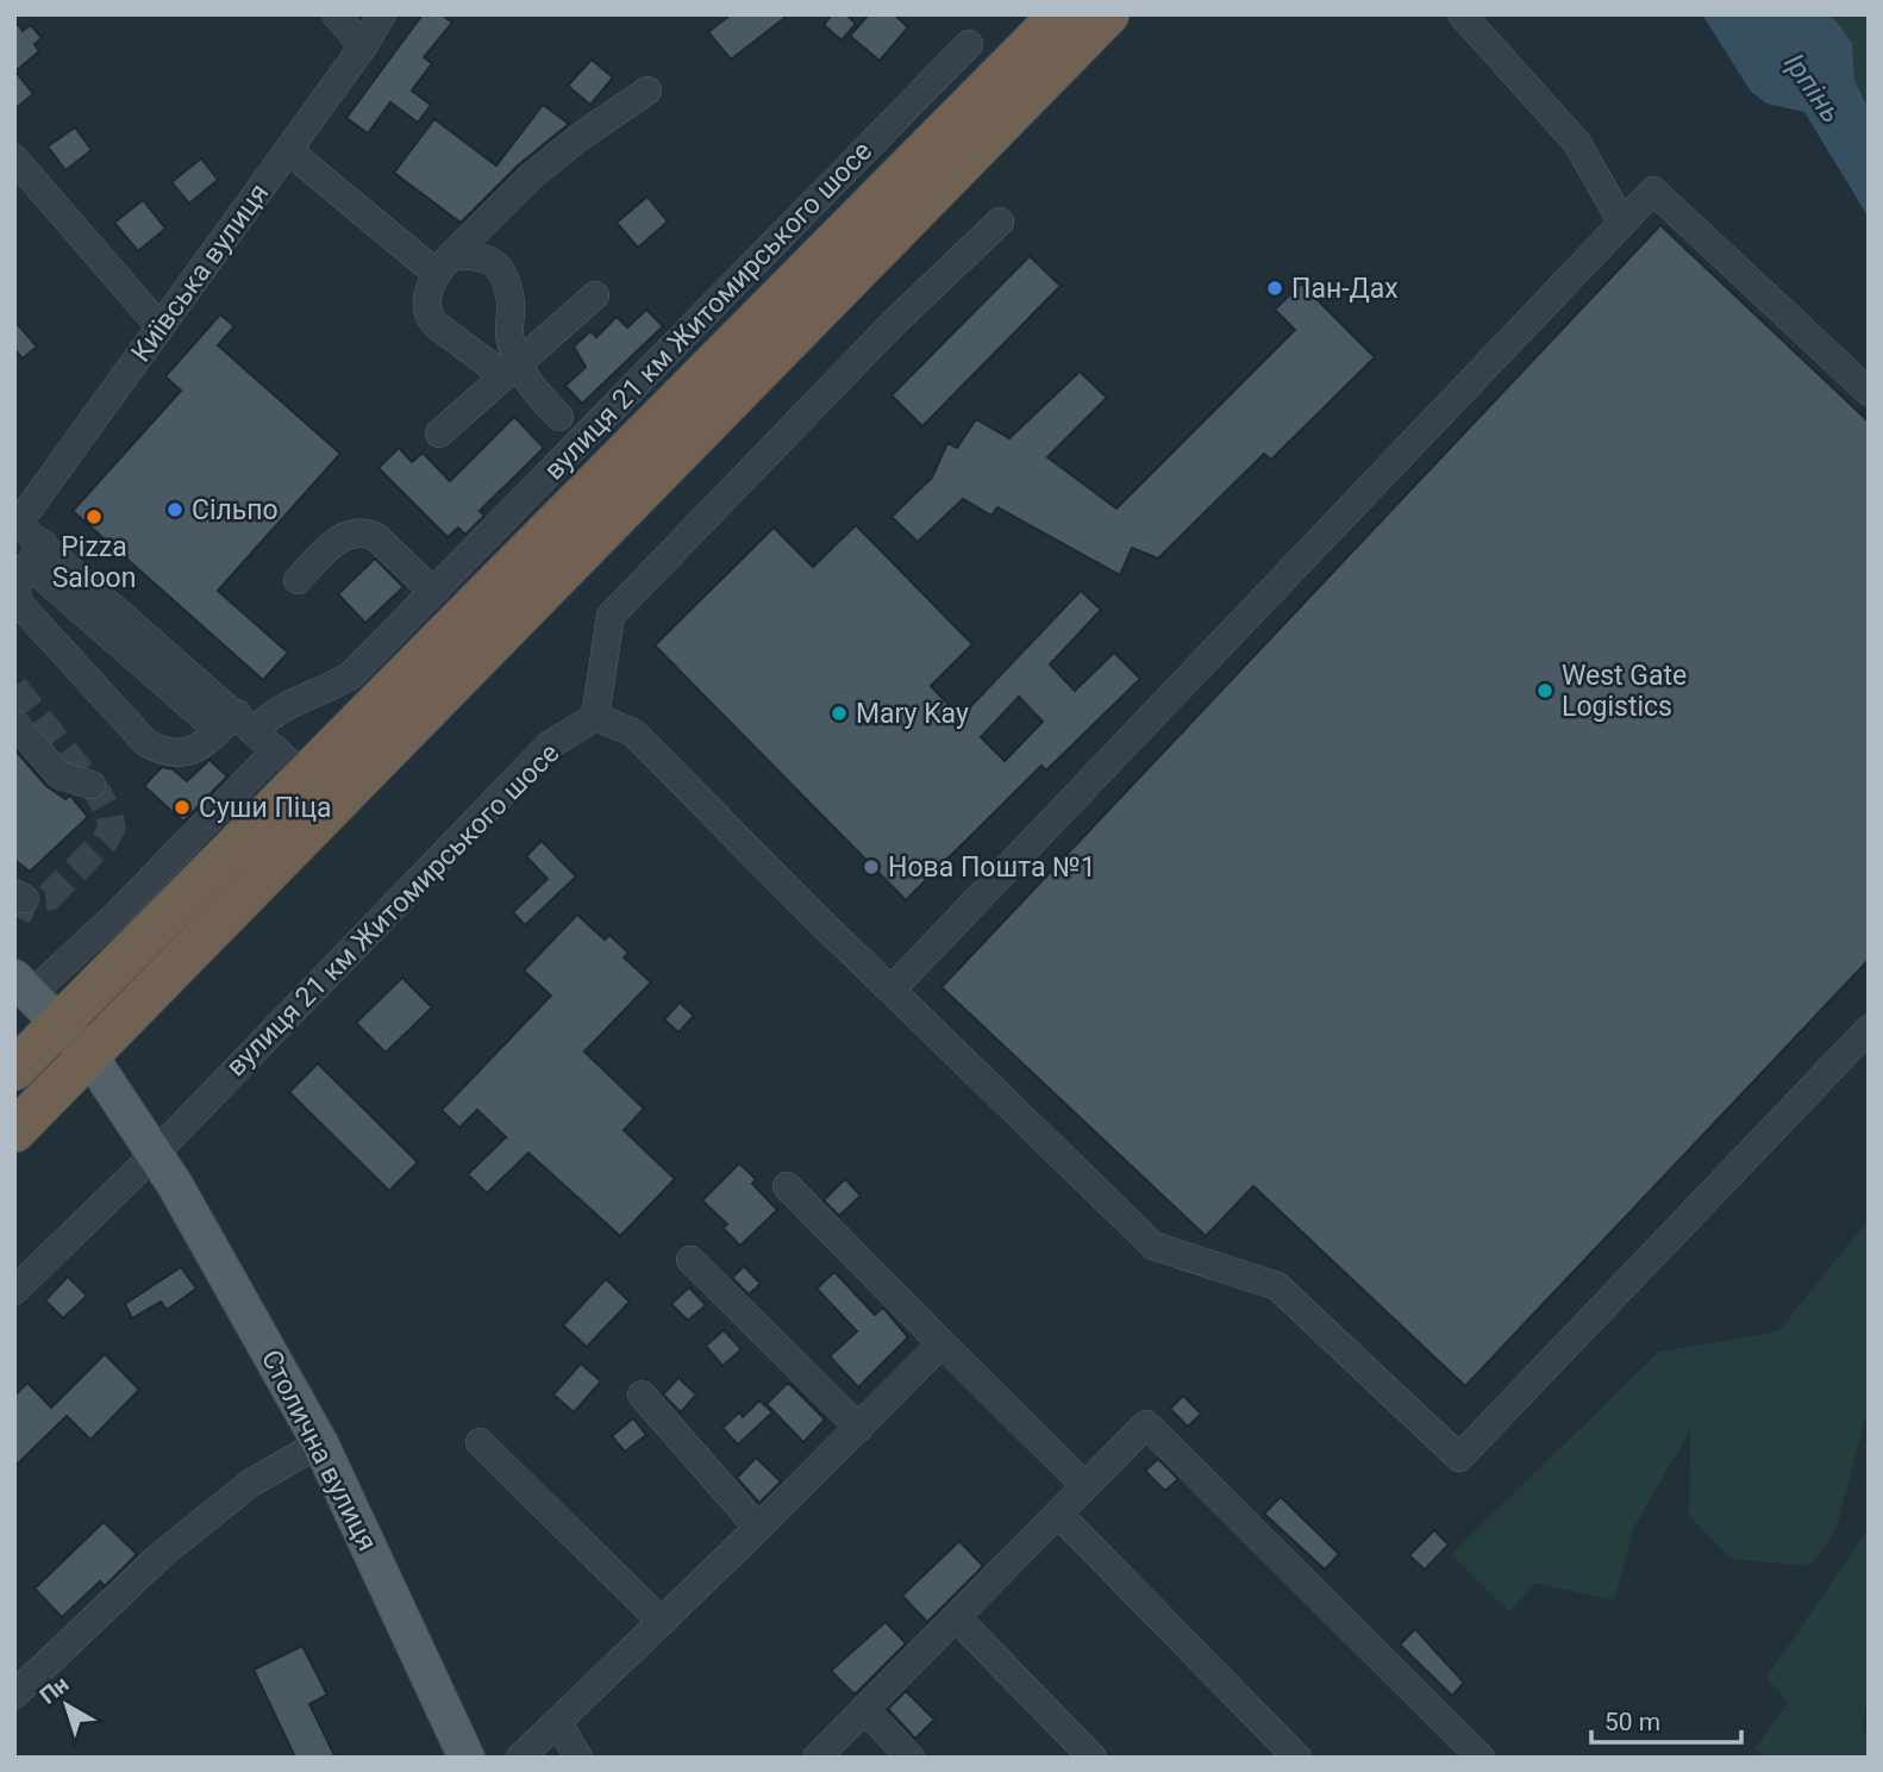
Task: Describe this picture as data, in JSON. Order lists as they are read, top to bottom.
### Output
{
  "streets": {
    "main road": ["Столична вулиця"],
    "street": ["Київська вулиця", "вулиця 21 км Житомирського шосе"]
  },
  "crossings": [
    ["вулиця 21 км Житомирського шосе", "Столична вулиця"]
  ],
  "water": ["Ірпінь"],
  "places": [
    "Пан-Дах",
    "Сільпо",
    "Pizza Saloon",
    "West Gate Logistics",
    "Mary Kay",
    "Суши Піца",
    "Нова Пошта №1"
  ],
  "scale_bar": "50 m",
  "north": "top left"
}
